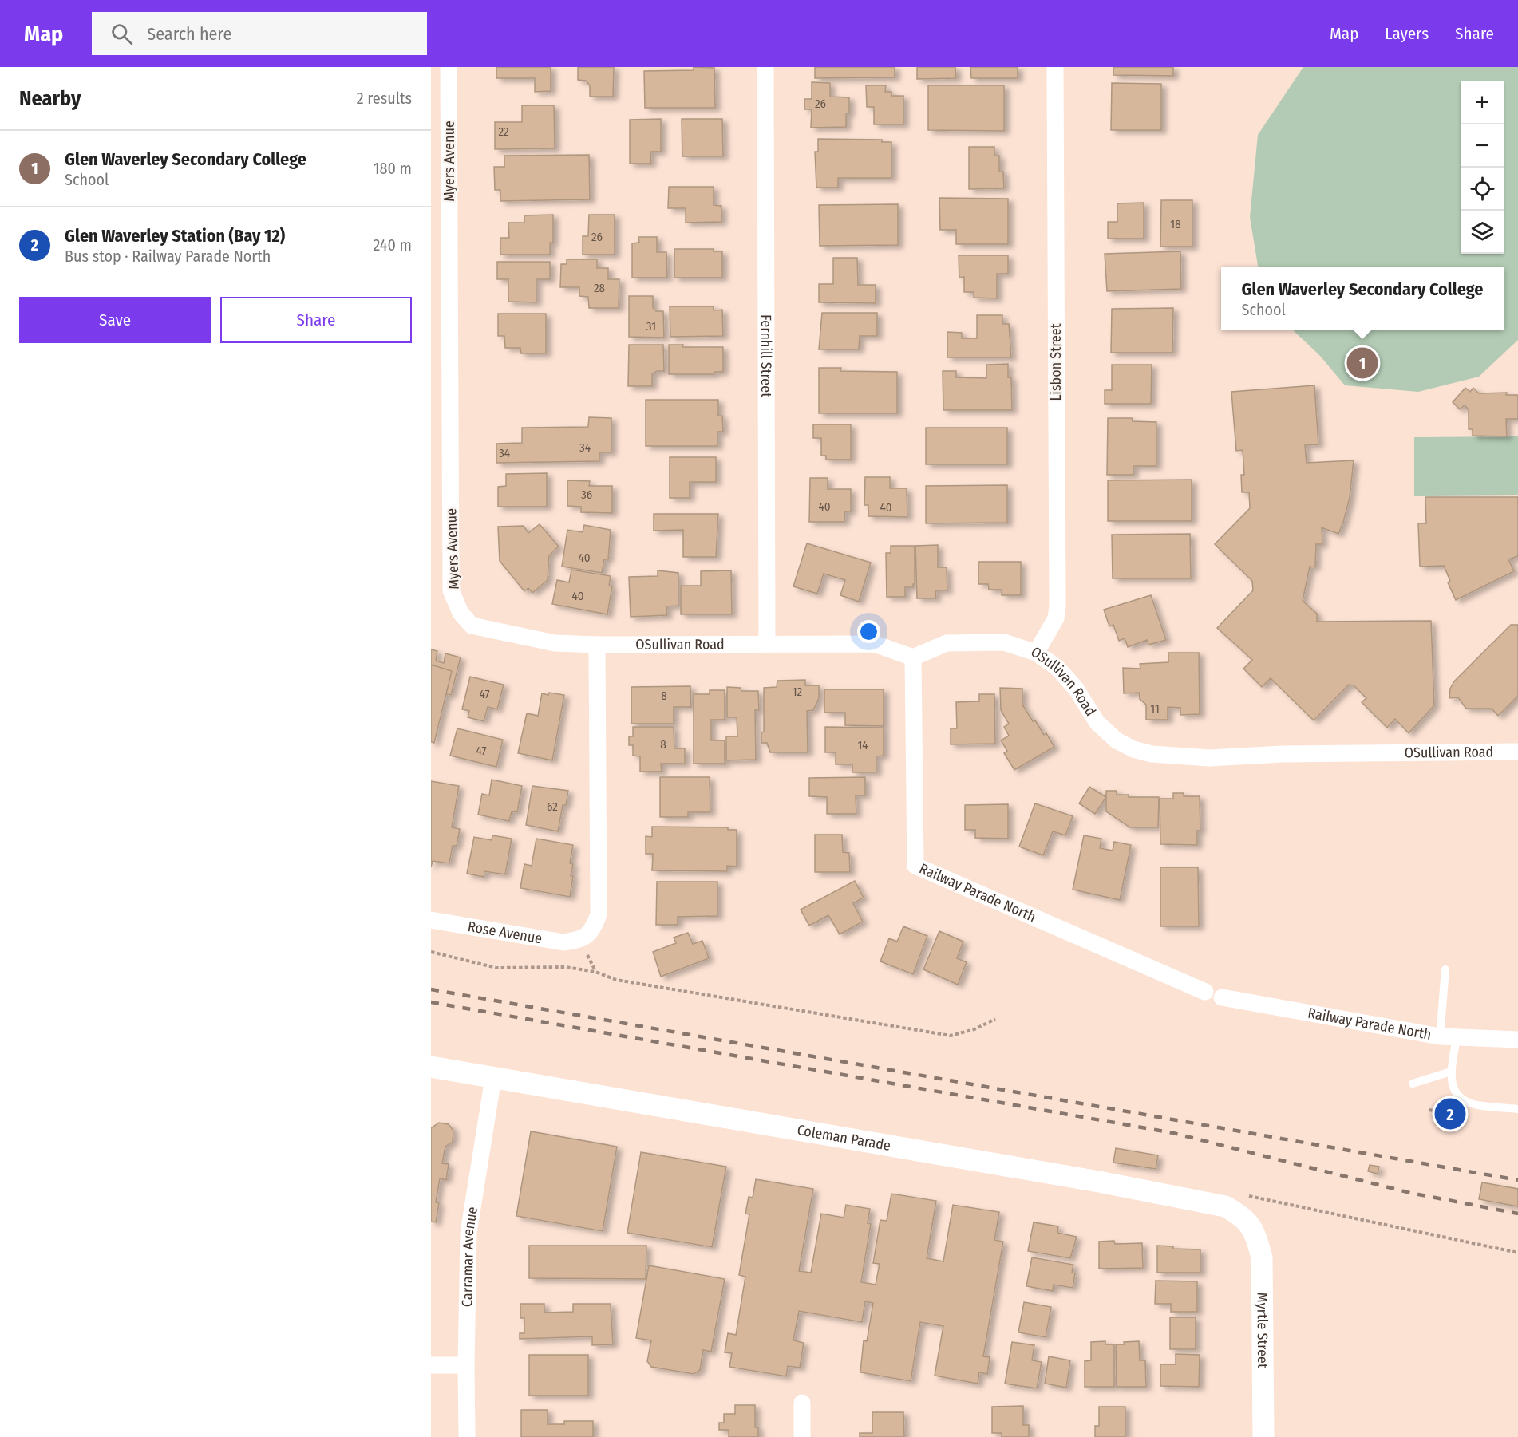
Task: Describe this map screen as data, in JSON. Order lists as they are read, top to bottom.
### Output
{
  "streets": {
    "street": [
      "Myers Avenue",
      "Fernhill Street",
      "Lisbon Street",
      "OSullivan Road",
      "Railway Parade North",
      "Rose Avenue",
      "Coleman Parade",
      "Carramar Avenue",
      "Myrtle Street"
    ]
  },
  "crossings": [
    ["Myers Avenue", "OSullivan Road"],
    ["Myers Avenue", "Rose Avenue"],
    ["Fernhill Street", "OSullivan Road"],
    ["Lisbon Street", "OSullivan Road"],
    ["OSullivan Road", "Railway Parade North"],
    ["OSullivan Road", "Rose Avenue"],
    ["Coleman Parade", "Carramar Avenue"],
    ["Coleman Parade", "Myrtle Street"]
  ],
  "house_numbers": [
    "26",
    "22",
    "18",
    "26",
    "28",
    "31",
    "34",
    "34",
    "36",
    "40",
    "40",
    "40",
    "40",
    "12",
    "47",
    "8",
    "11",
    "8",
    "14",
    "47",
    "62"
  ],
  "page": {
    "header": "Map",
    "search": "Search here",
    "nav": ["Map", "Layers", "Share"],
    "heading": ["Nearby", "2 results"],
    "map_buttons": ["+", "−"],
    "list": [
      {
        "mark": "1",
        "name": "Glen Waverley Secondary College",
        "note": "School",
        "value": "180 m"
      },
      {
        "mark": "2",
        "name": "Glen Waverley Station (Bay 12)",
        "note": "Bus stop · Railway Parade North",
        "value": "240 m"
      }
    ],
    "popup": ["Glen Waverley Secondary College", "School"],
    "buttons": ["Save", "Share"],
    "pins": ["1", "2"]
  }
}
